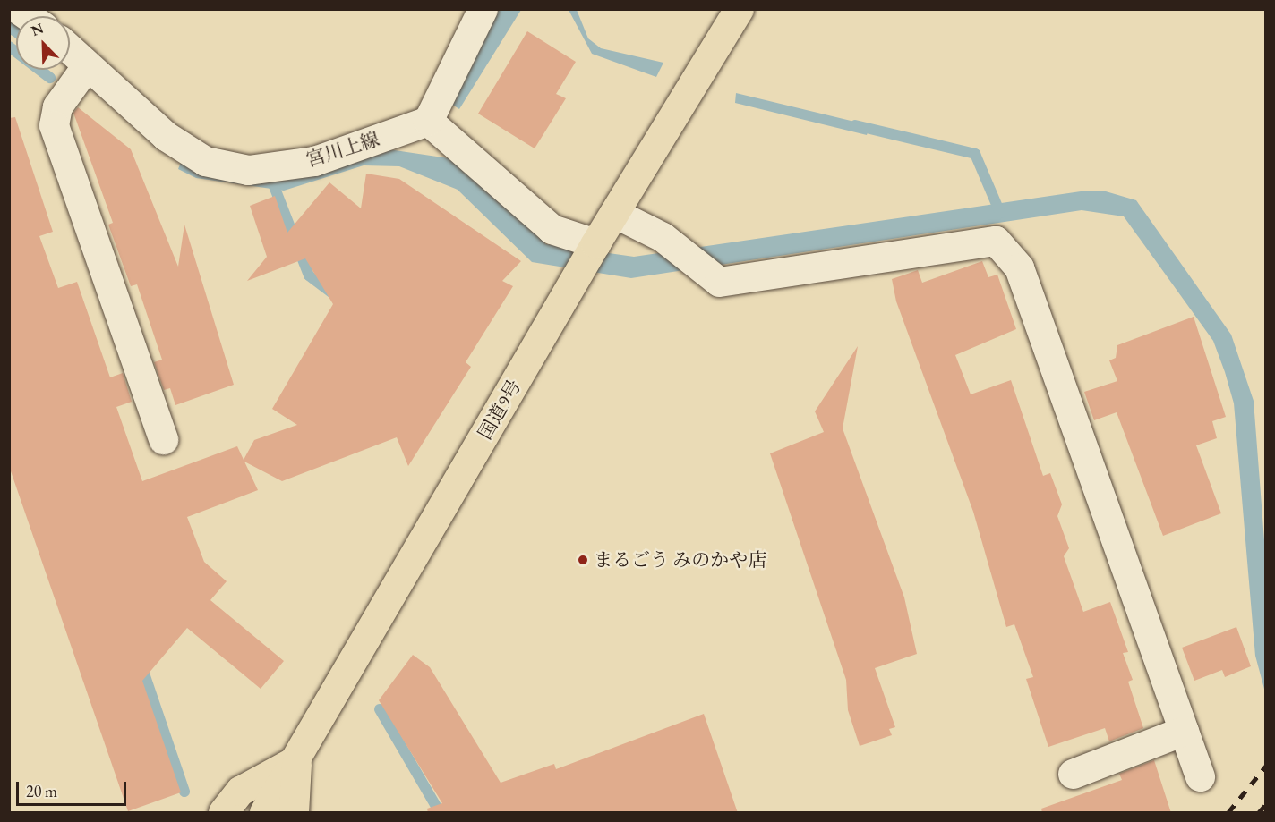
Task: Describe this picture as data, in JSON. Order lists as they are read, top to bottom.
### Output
{
  "streets": {
    "highway": ["国道9号"],
    "street": ["宮川上線"]
  },
  "places": ["まるごう みのかや店"],
  "scale_bar": "20 m",
  "north": "top left"
}
